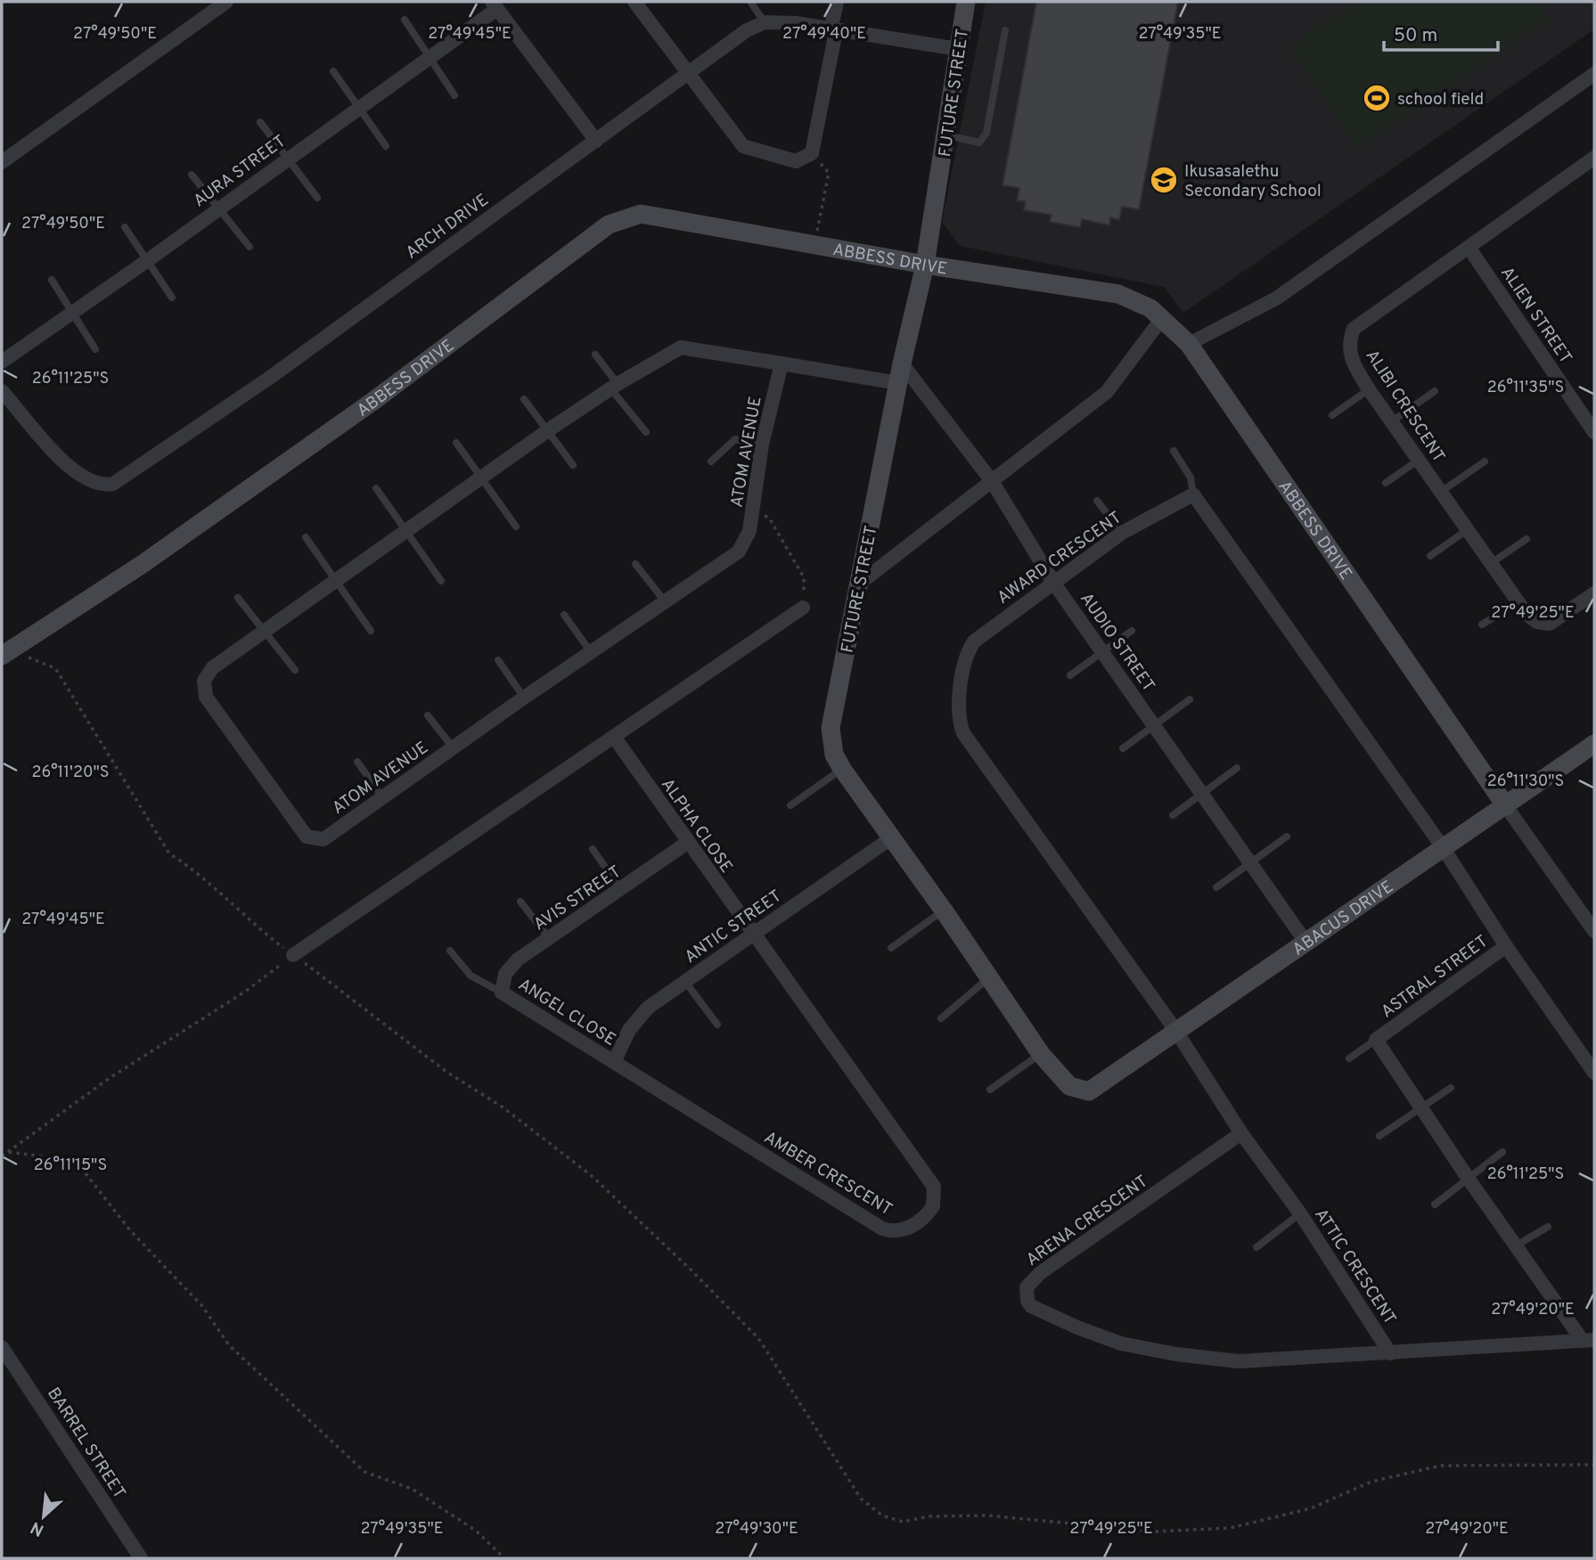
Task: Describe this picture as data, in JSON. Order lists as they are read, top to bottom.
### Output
{
  "streets": {
    "street": [
      "FUTURE STREET",
      "AURA STREET",
      "ARCH DRIVE",
      "ABBESS DRIVE",
      "ALIEN STREET",
      "ALIBI CRESCENT",
      "ATOM AVENUE",
      "AWARD CRESCENT",
      "AUDIO STREET",
      "ALPHA CLOSE",
      "AVIS STREET",
      "ABACUS DRIVE",
      "ANTIC STREET",
      "ASTRAL STREET",
      "ANGEL CLOSE",
      "AMBER CRESCENT",
      "ARENA CRESCENT",
      "ATTIC CRESCENT",
      "BARREL STREET"
    ]
  },
  "crossings": [
    ["FUTURE STREET", "ABBESS DRIVE"],
    ["FUTURE STREET", "AUDIO STREET"],
    ["FUTURE STREET", "ABACUS DRIVE"],
    ["FUTURE STREET", "ANTIC STREET"],
    ["ABBESS DRIVE", "ABACUS DRIVE"],
    ["ALIEN STREET", "ALIBI CRESCENT"],
    ["AWARD CRESCENT", "AUDIO STREET"],
    ["AWARD CRESCENT", "ABACUS DRIVE"],
    ["AWARD CRESCENT", "ATTIC CRESCENT"],
    ["AUDIO STREET", "ABACUS DRIVE"],
    ["ALPHA CLOSE", "AVIS STREET"],
    ["ALPHA CLOSE", "ANTIC STREET"],
    ["ALPHA CLOSE", "AMBER CRESCENT"],
    ["AVIS STREET", "ANGEL CLOSE"],
    ["ABACUS DRIVE", "ATTIC CRESCENT"],
    ["ANTIC STREET", "ANGEL CLOSE"],
    ["ANTIC STREET", "AMBER CRESCENT"],
    ["ANGEL CLOSE", "AMBER CRESCENT"],
    ["ARENA CRESCENT", "ATTIC CRESCENT"]
  ],
  "places": {
    "sports": ["school field"],
    "school or university": ["Ikusasalethu Secondary School"]
  },
  "scale_bar": "50 m",
  "north": "bottom left",
  "coordinates": [
    "27°49'50\"E",
    "27°49'45\"E",
    "27°49'40\"E",
    "27°49'35\"E",
    "26°11'25\"S",
    "26°11'35\"S",
    "27°49'25\"E",
    "26°11'20\"S",
    "26°11'30\"S",
    "26°11'15\"S",
    "27°49'20\"E",
    "27°49'30\"E"
  ]
}
